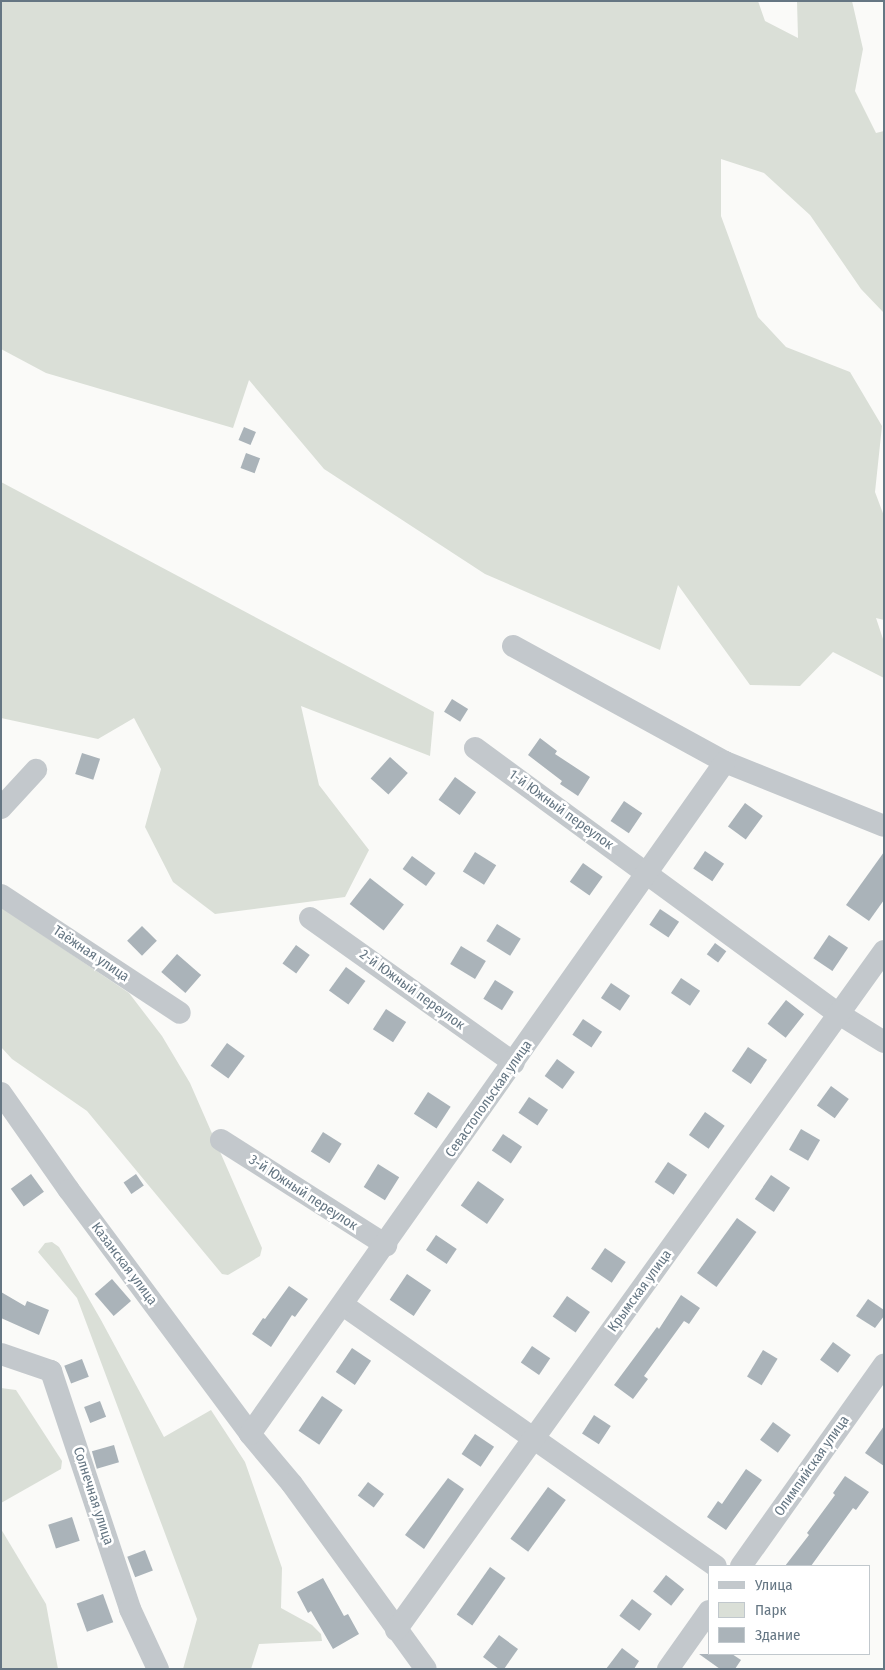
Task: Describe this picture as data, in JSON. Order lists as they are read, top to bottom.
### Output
{
  "streets": {
    "street": [
      "1-й Южный переулок",
      "Таёжная улица",
      "2-й Южный переулок",
      "Севастопольская улица",
      "3-й Южный переулок",
      "Казанская улица",
      "Крымская улица",
      "Олимпийская улица",
      "Солнечная улица"
    ]
  },
  "crossings": [
    ["1-й Южный переулок", "Севастопольская улица"],
    ["1-й Южный переулок", "Крымская улица"],
    ["2-й Южный переулок", "Севастопольская улица"],
    ["Севастопольская улица", "3-й Южный переулок"],
    ["Севастопольская улица", "Казанская улица"],
    ["Казанская улица", "Крымская улица"]
  ],
  "legend": ["Улица", "Парк", "Здание"]
}
